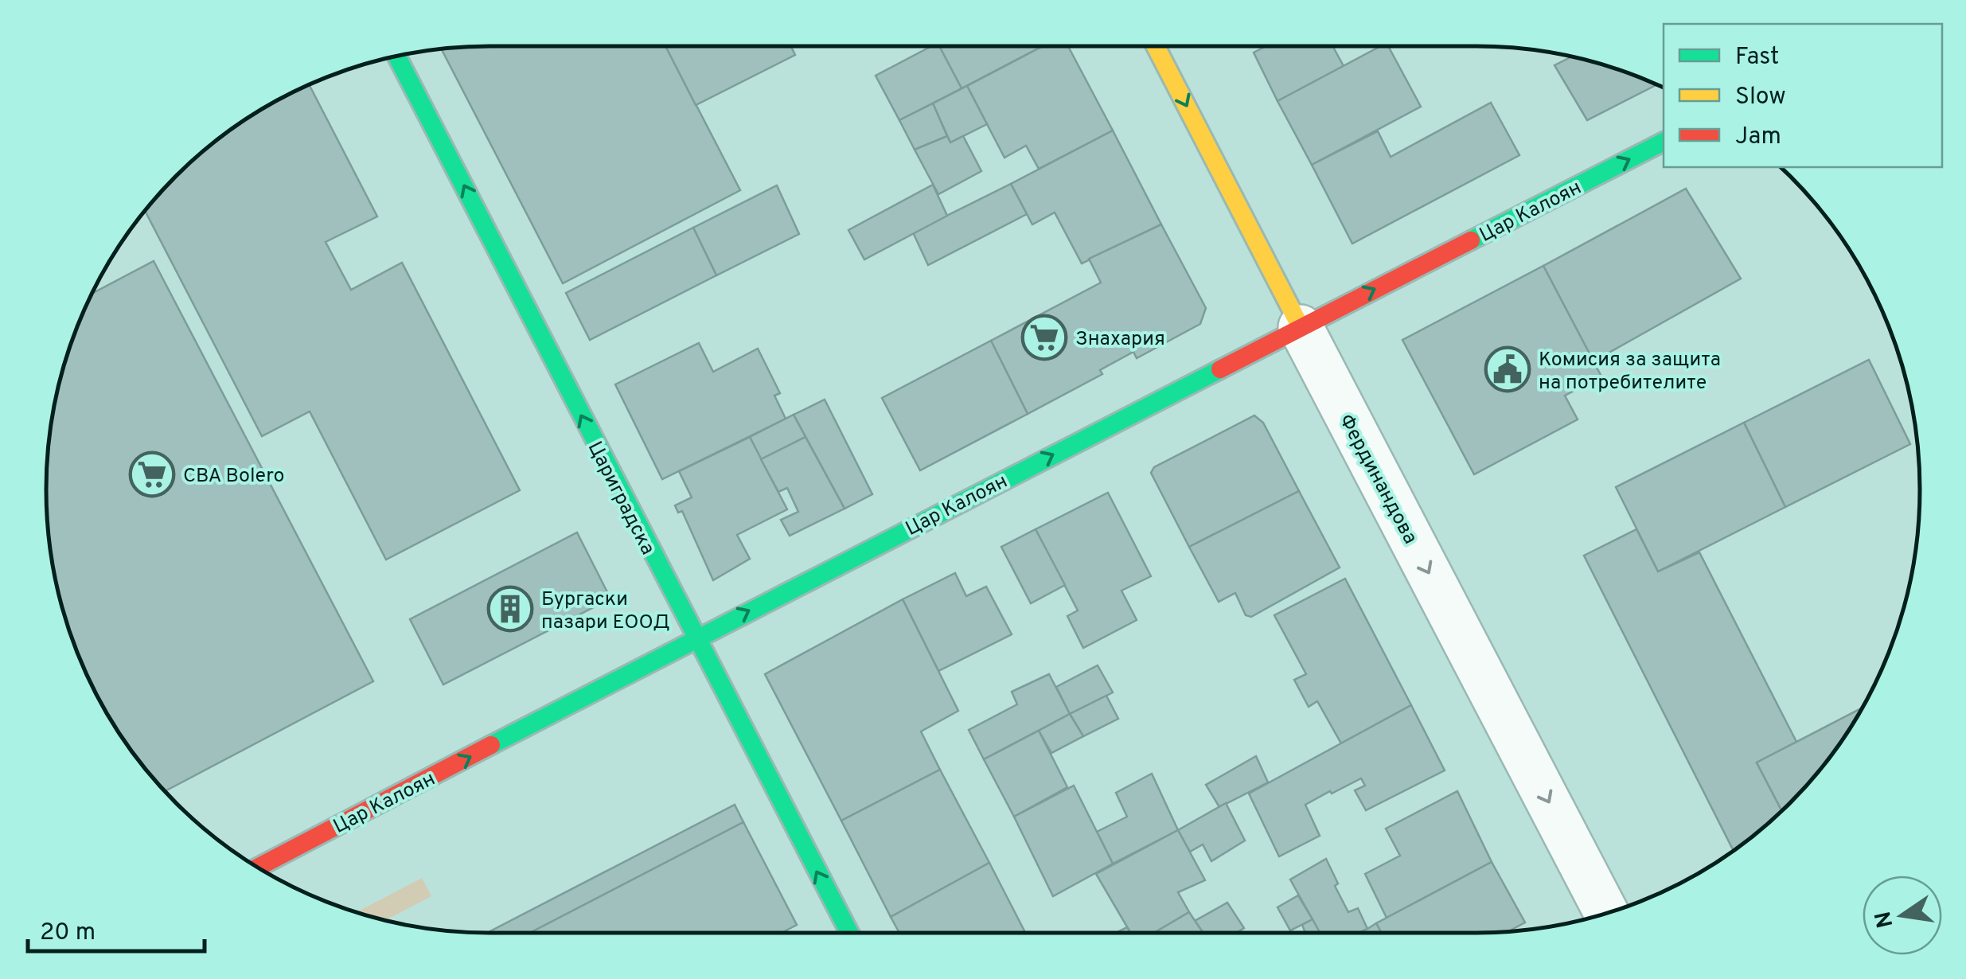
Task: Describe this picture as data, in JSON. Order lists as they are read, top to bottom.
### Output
{
  "streets": {
    "street": ["Цар Калоян", "Фердинандова", "Цариградска"]
  },
  "crossings": [
    ["Цар Калоян", "Фердинандова"],
    ["Цар Калоян", "Цариградска"]
  ],
  "one_way": ["Цар Калоян", "Фердинандова", "Цариградска"],
  "places": {
    "supermarket": ["Знахария", "CBA Bolero"],
    "public building": ["Комисия за защита на потребителите"],
    "building": ["Бургаски пазари ЕООД"]
  },
  "legend": ["Fast", "Slow", "Jam"],
  "scale_bar": "20 m",
  "north": "left"
}
